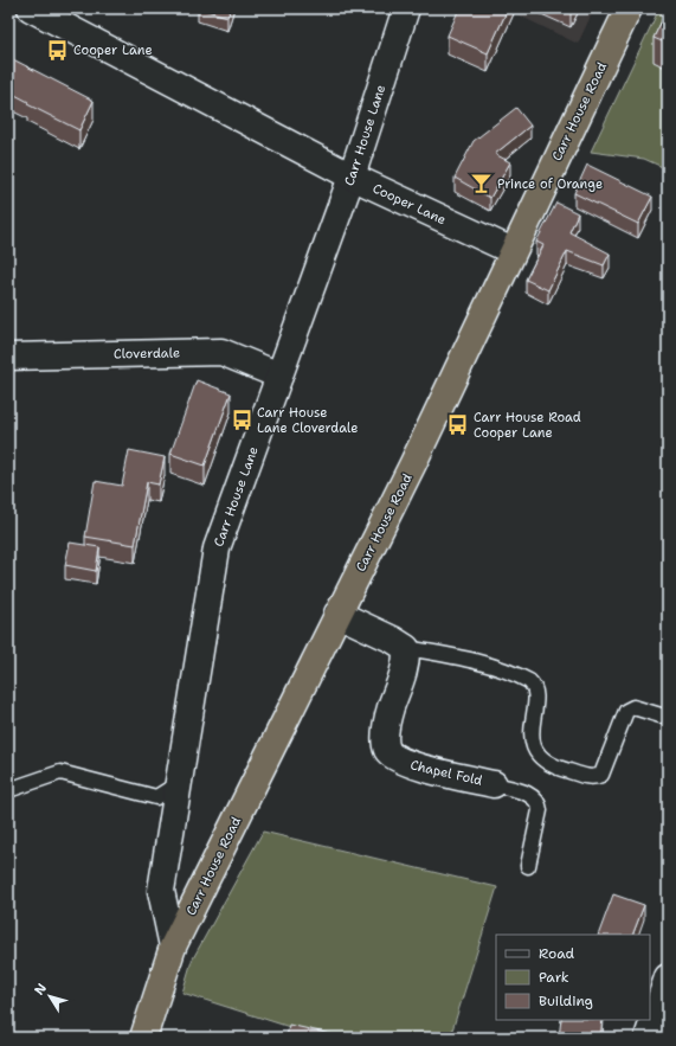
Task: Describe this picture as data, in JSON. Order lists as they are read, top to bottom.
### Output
{
  "streets": {
    "highway": ["Carr House Road"],
    "street": [
      "Carr House Lane",
      "Cooper Lane",
      "Cloverdale",
      "Chapel Fold"
    ]
  },
  "crossings": [
    ["Carr House Road", "Carr House Lane"],
    ["Carr House Road", "Cooper Lane"],
    ["Carr House Lane", "Cooper Lane"],
    ["Carr House Lane", "Cloverdale"]
  ],
  "places": {
    "bus stop": ["Cooper Lane", "Carr House Lane Cloverdale", "Carr House Road Cooper Lane"],
    "bar": ["Prince of Orange"]
  },
  "legend": ["Road", "Park", "Building"],
  "north": "top left"
}
